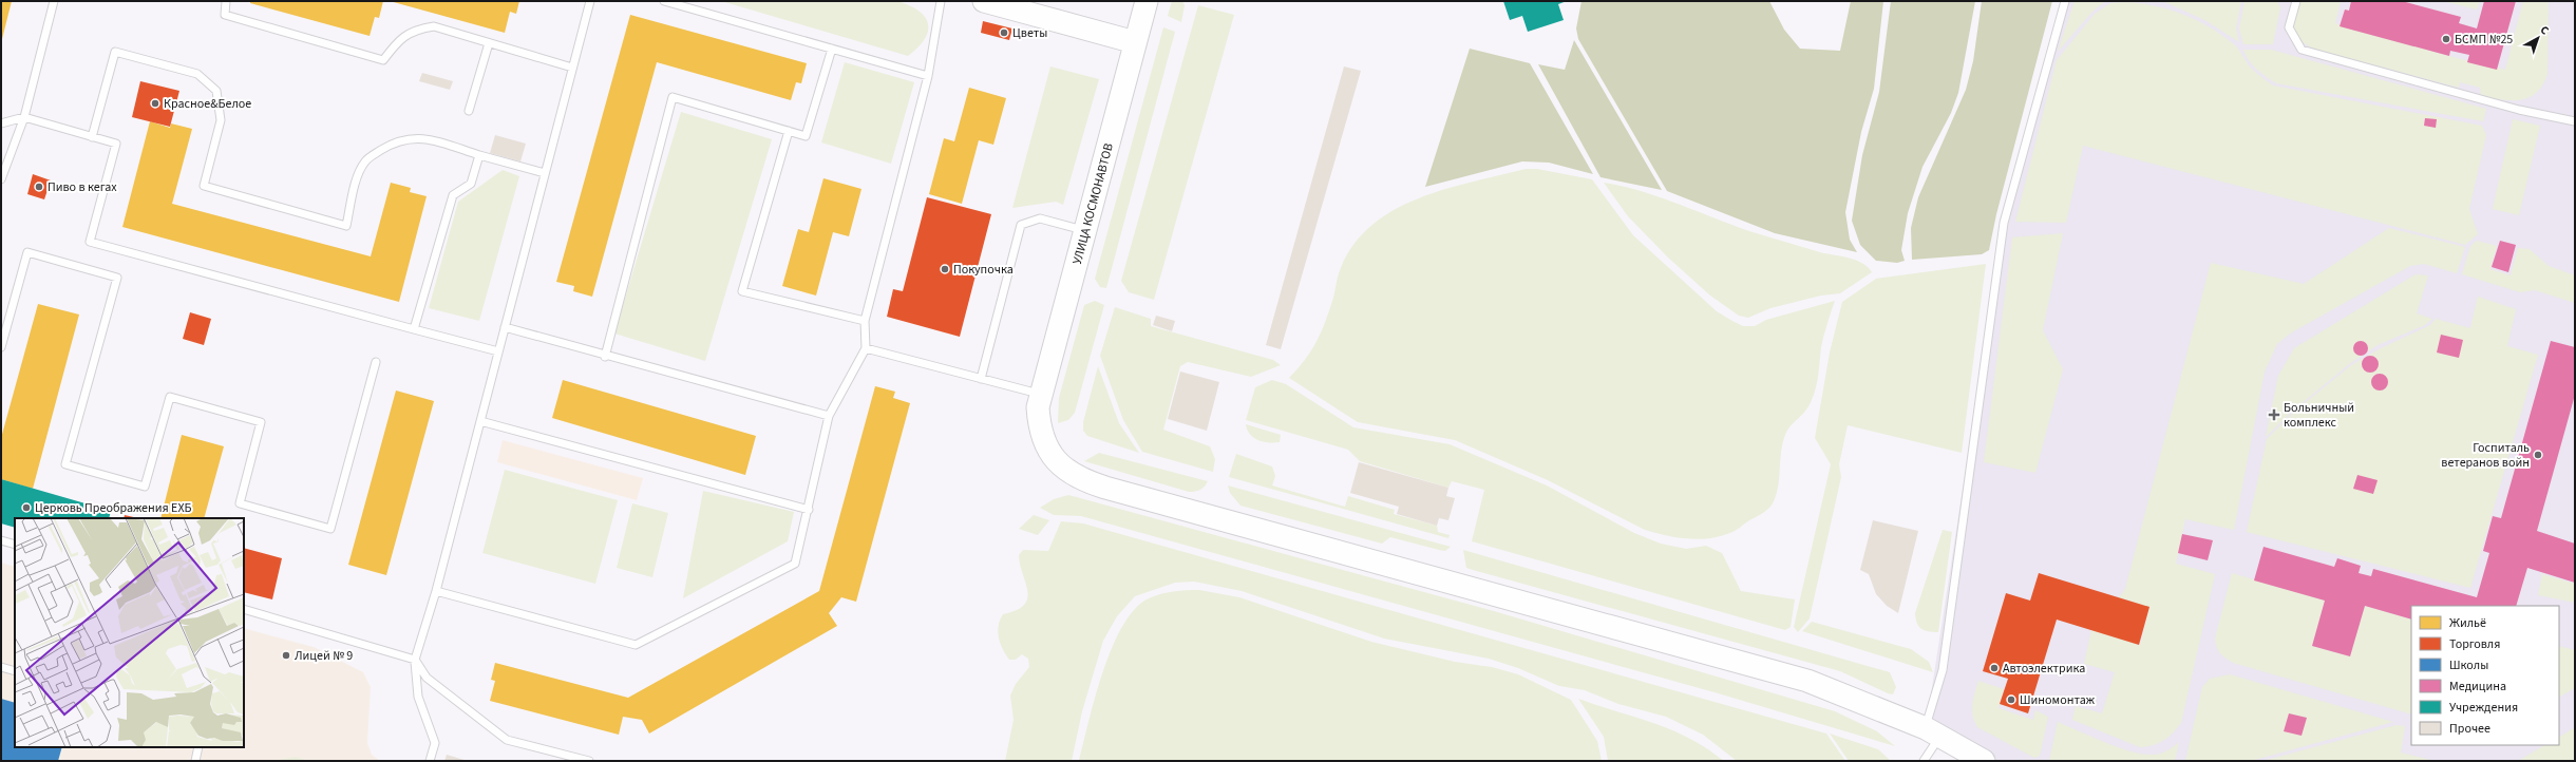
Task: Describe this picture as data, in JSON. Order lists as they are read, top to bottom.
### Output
{
  "streets": {
    "main road": ["УЛИЦА КОСМОНАВТОВ"]
  },
  "places": {
    "other": [
      "Цветы",
      "БСМП №25",
      "Красное&Белое",
      "Пиво в кегах",
      "Покупочка",
      "Госпиталь ветеранов войн",
      "Церковь Преображения ЕХБ",
      "Лицей № 9",
      "Автоэлектрика",
      "Шиномонтаж"
    ],
    "health": ["Больничный комплекс"]
  },
  "legend": [
    "Жильё",
    "Торговля",
    "Школы",
    "Медицина",
    "Учреждения",
    "Прочее"
  ],
  "north": "top right"
}
